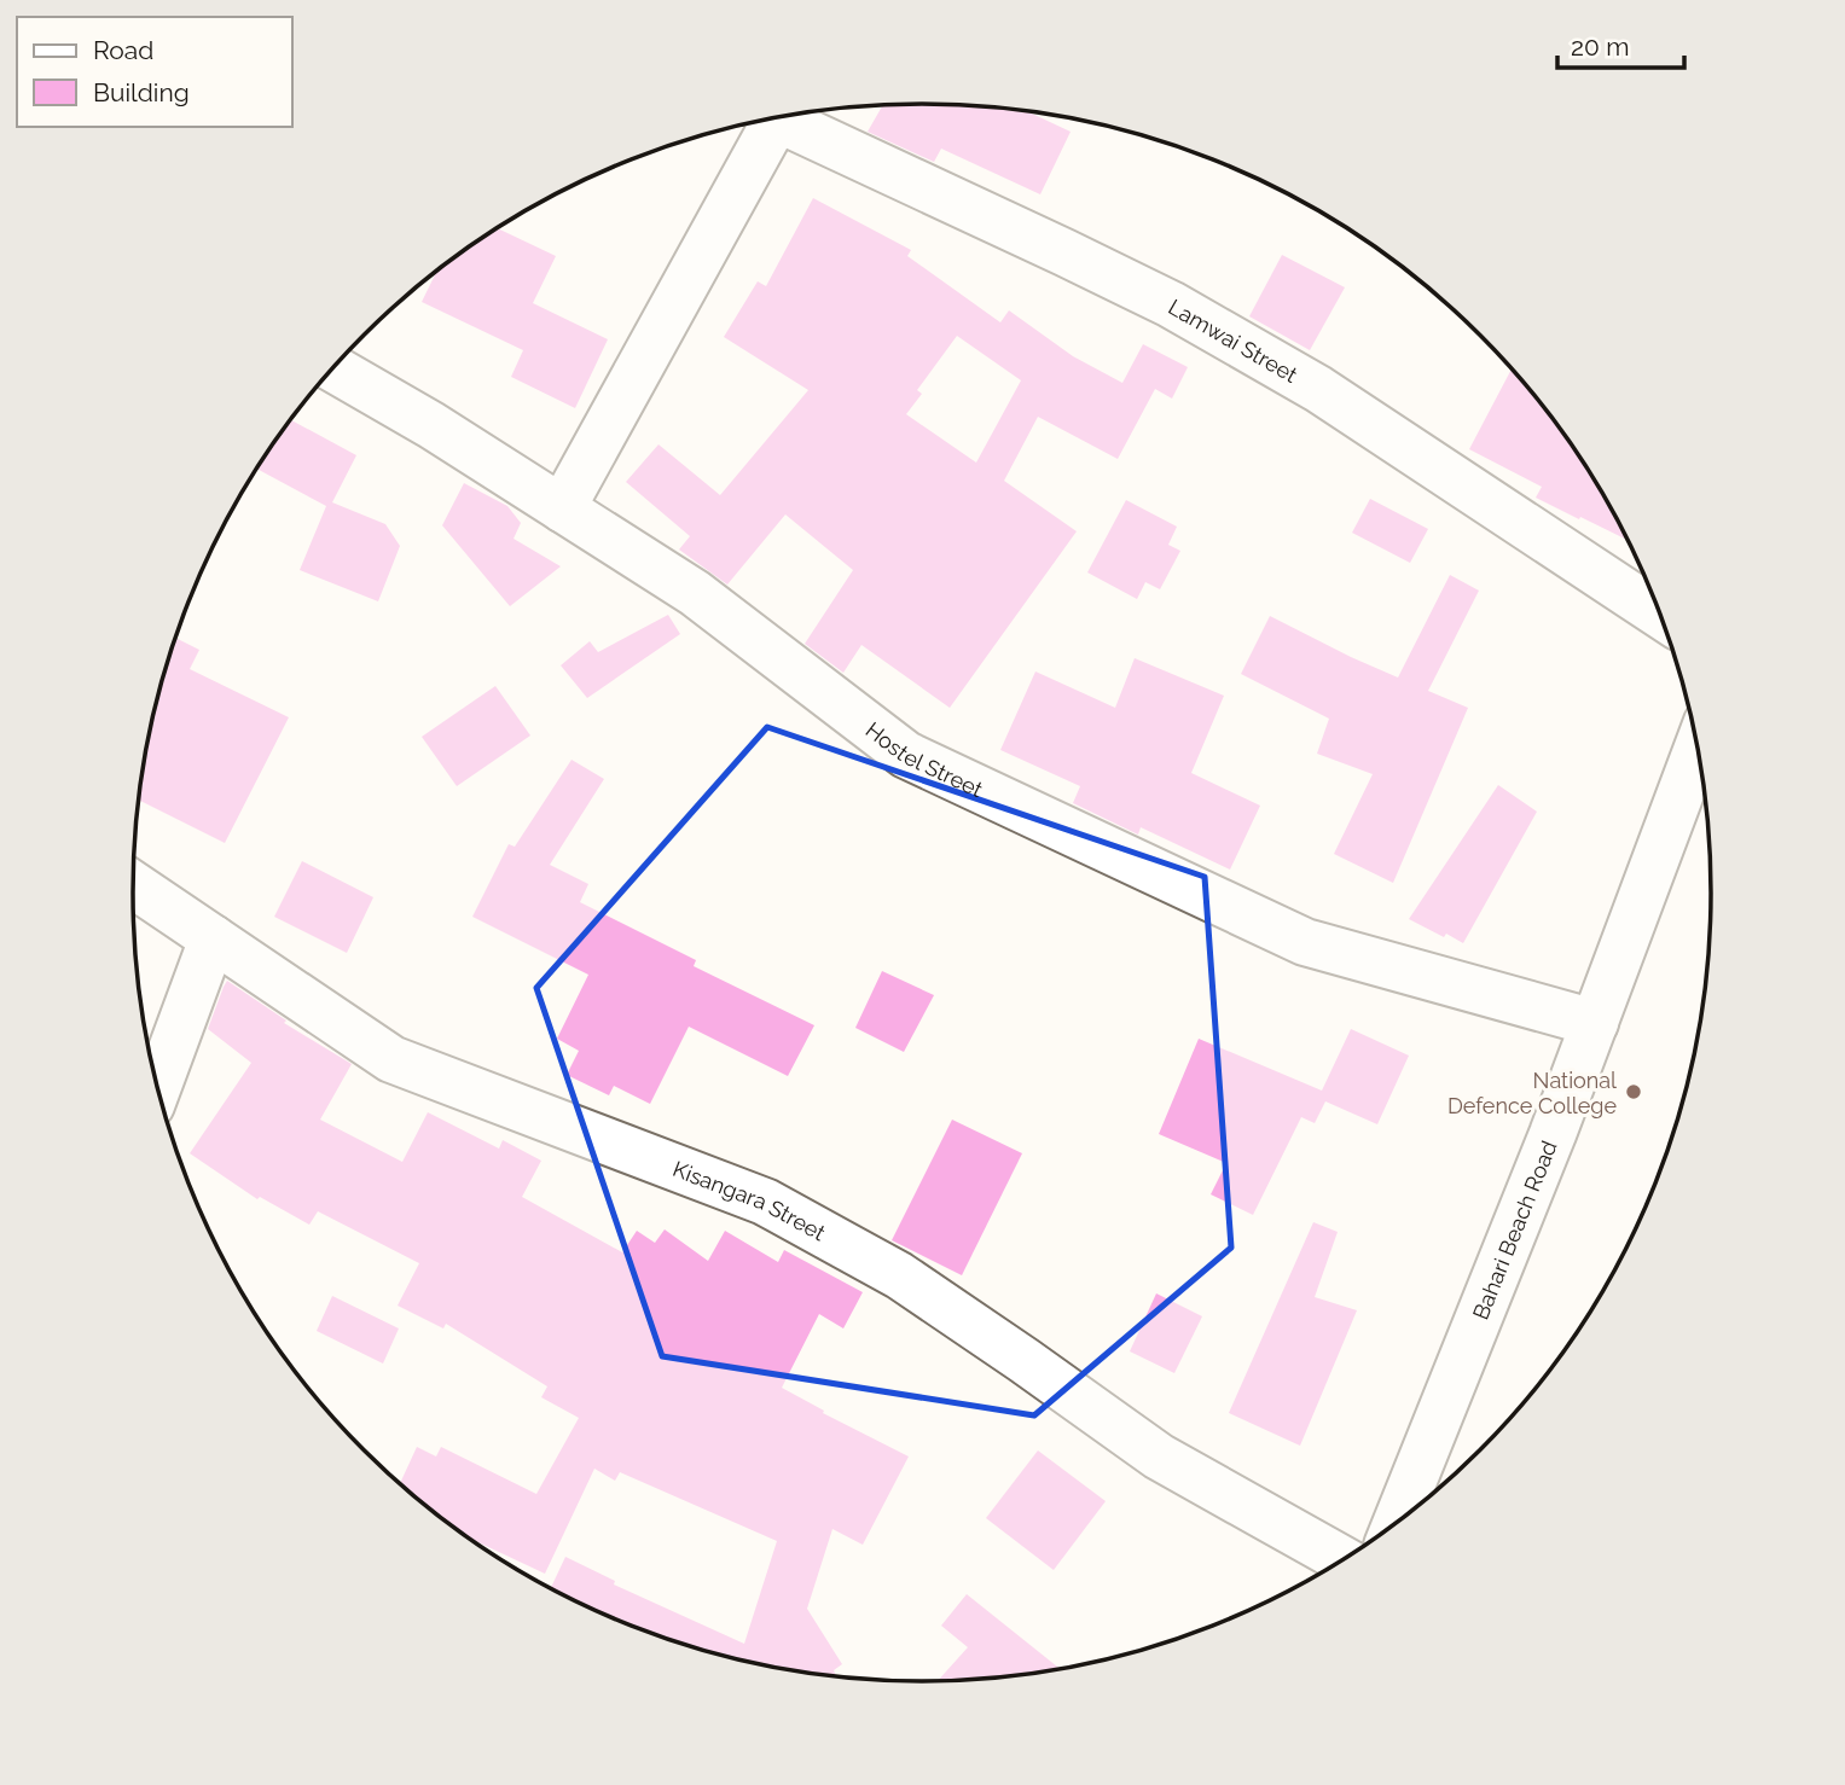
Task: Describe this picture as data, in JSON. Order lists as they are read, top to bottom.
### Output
{
  "streets": {
    "street": [
      "Lamwai Street",
      "Hostel Street",
      "Kisangara Street",
      "Bahari Beach Road"
    ]
  },
  "crossings": [
    ["Hostel Street", "Bahari Beach Road"]
  ],
  "places": ["National Defence College"],
  "legend": ["Road", "Building"],
  "scale_bar": "20 m"
}
